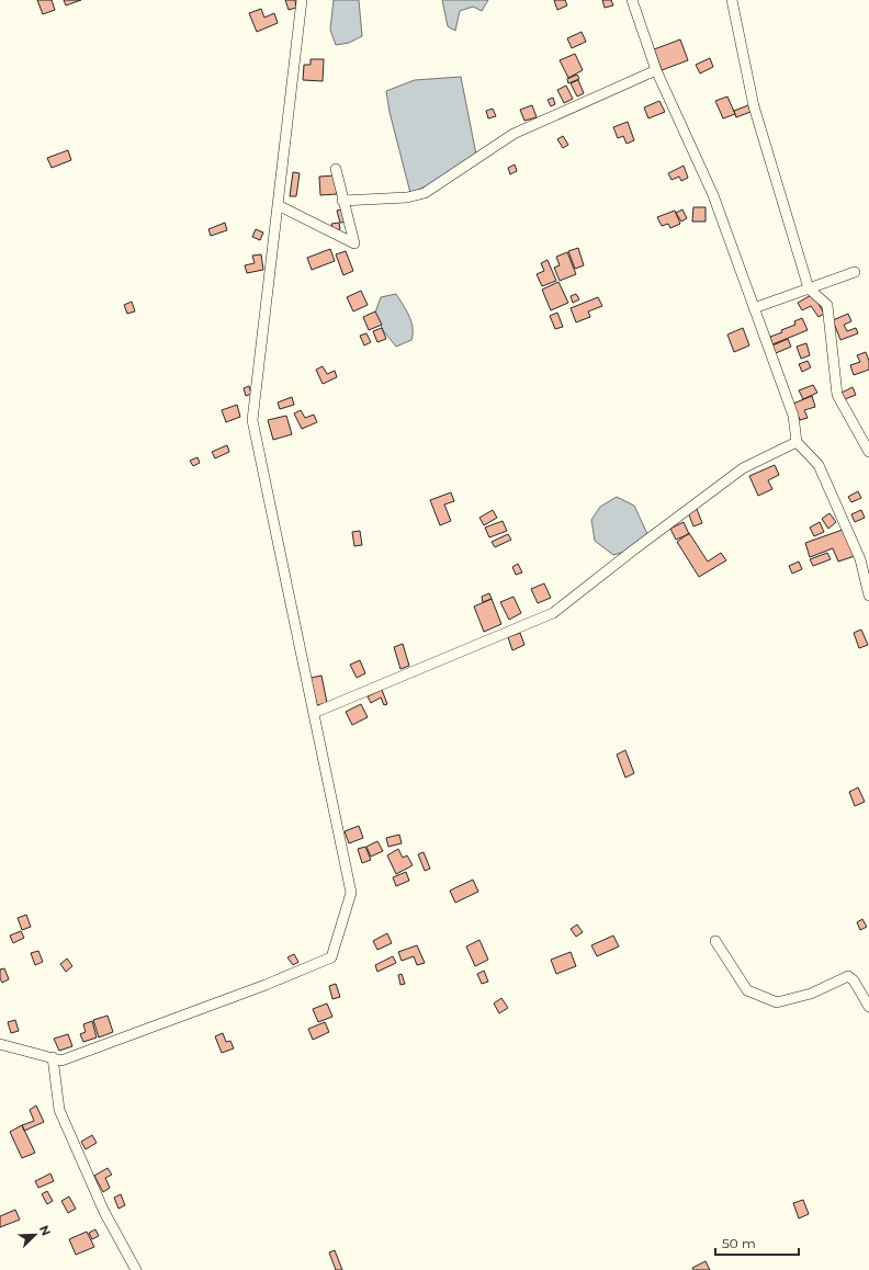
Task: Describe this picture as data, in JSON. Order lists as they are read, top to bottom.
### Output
{
  "scale_bar": "50 m",
  "north": "top right"
}
